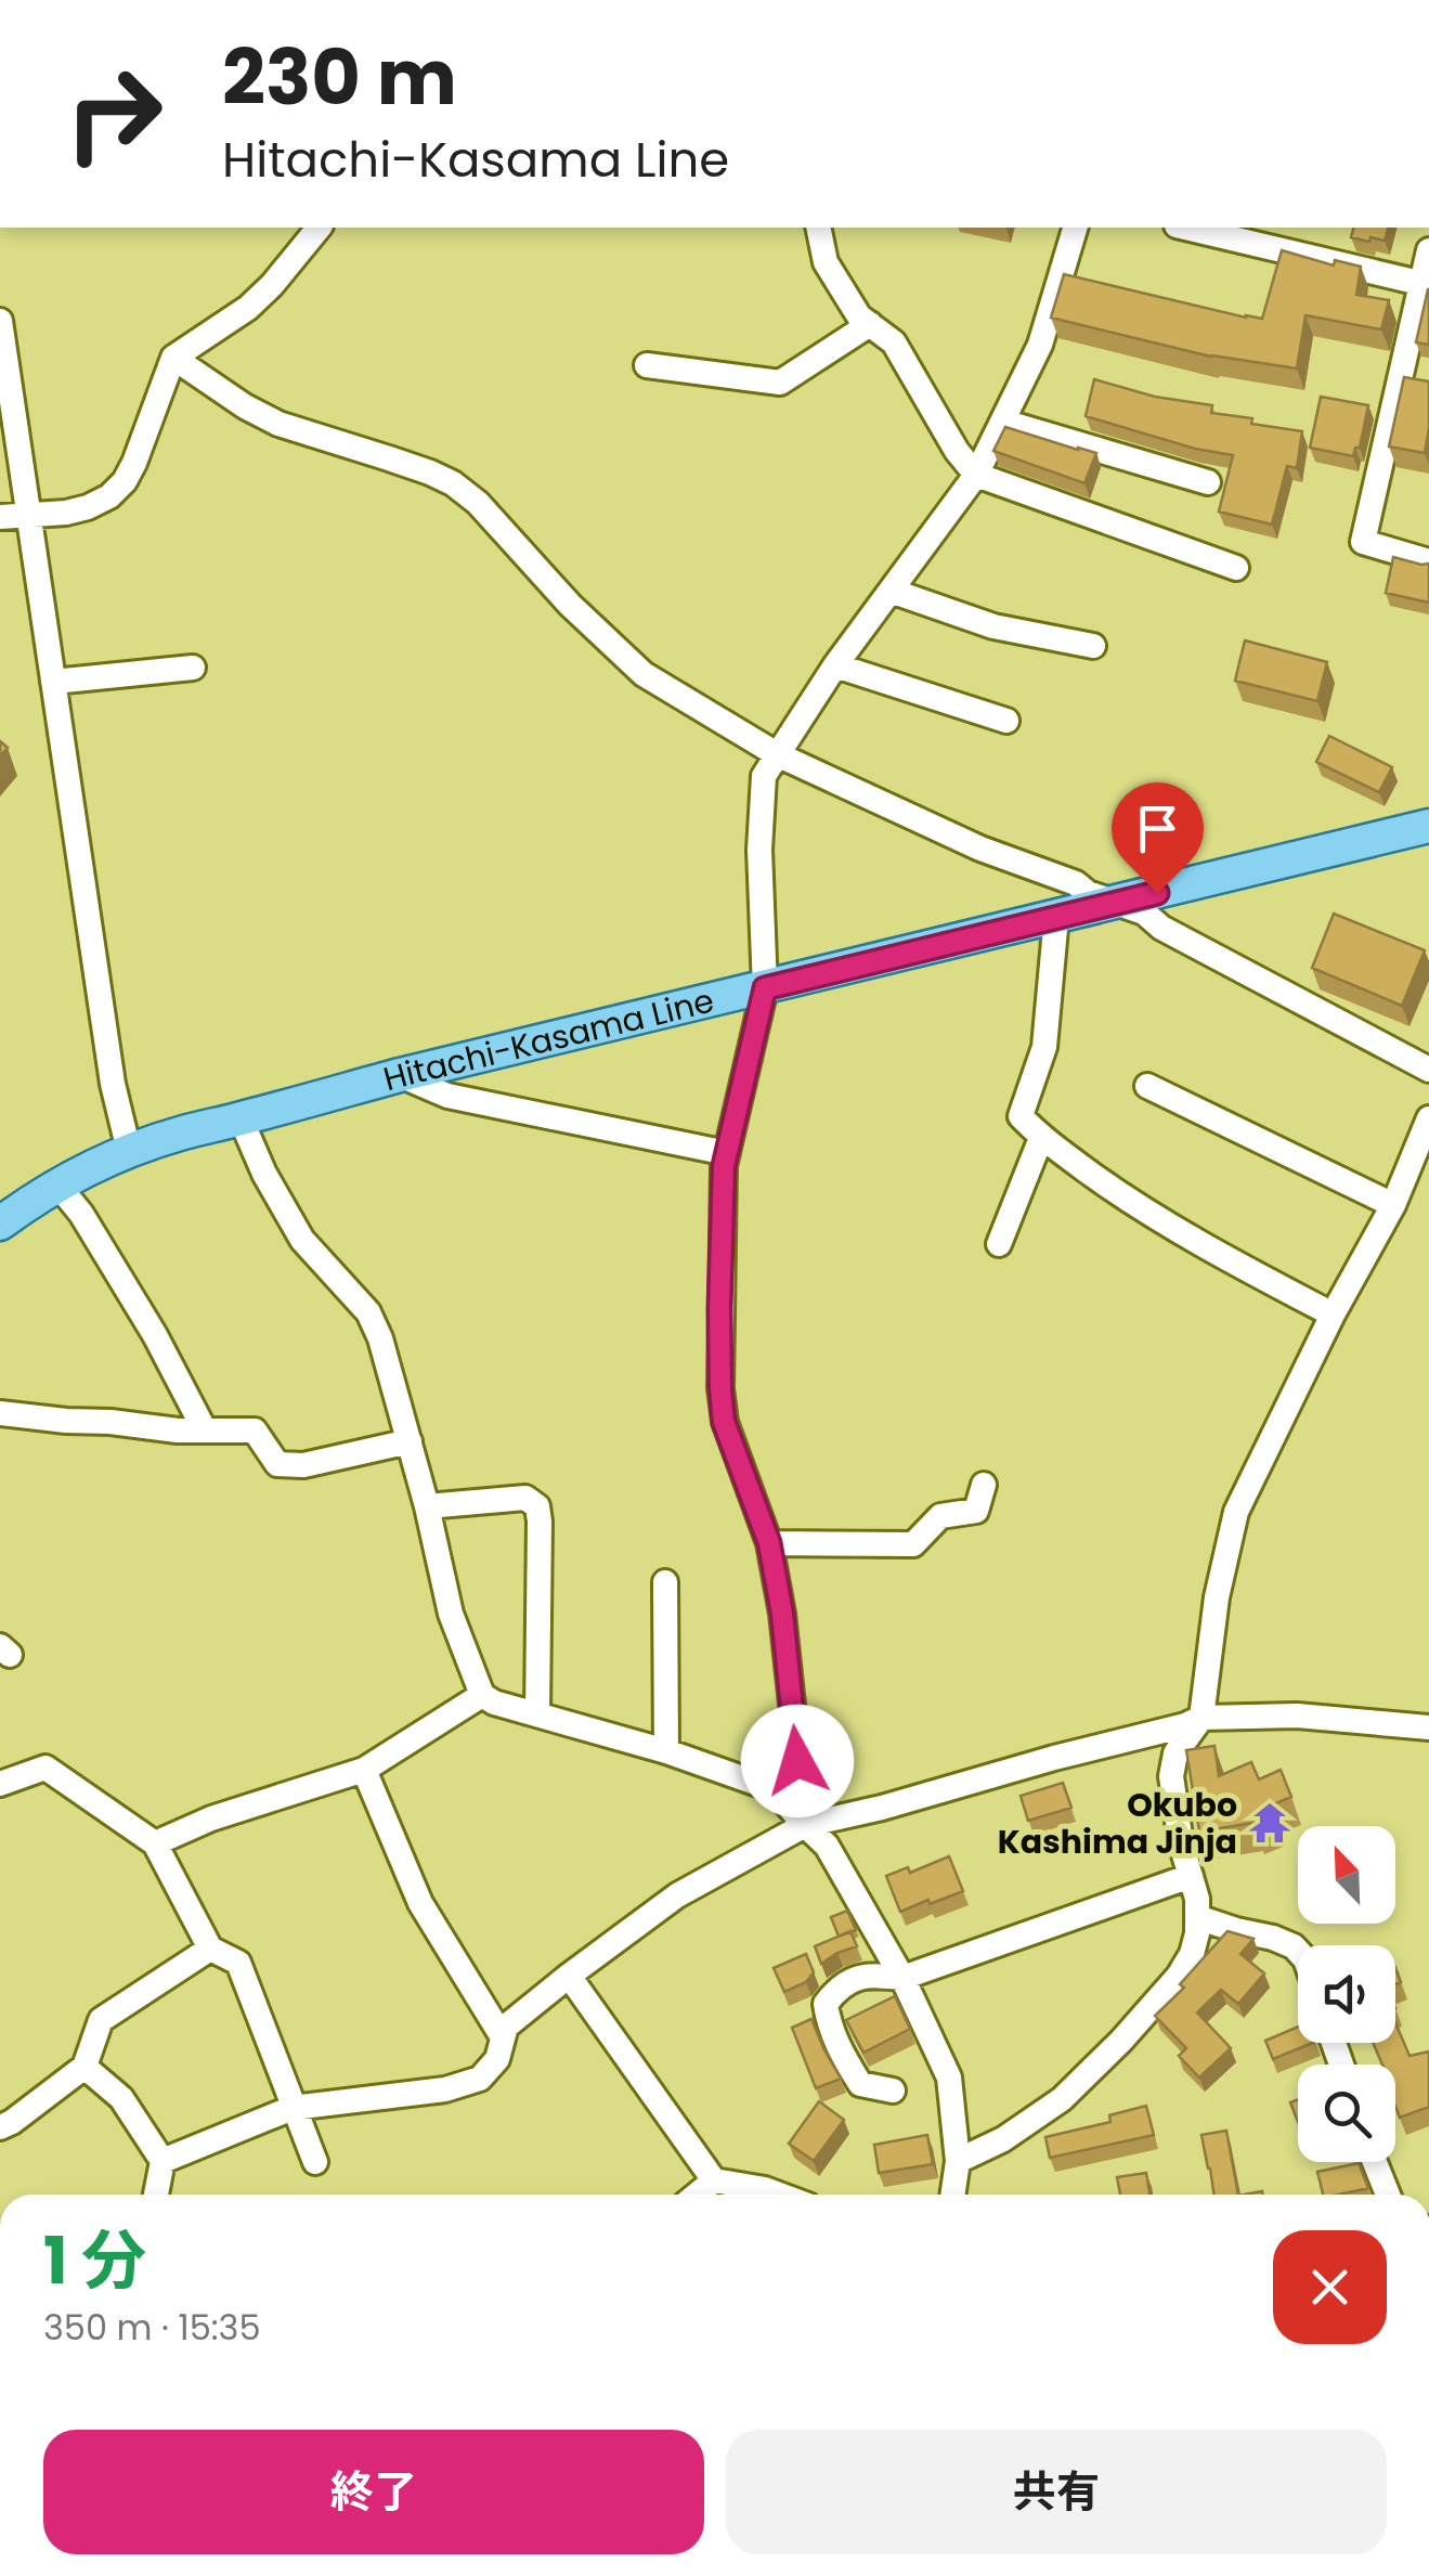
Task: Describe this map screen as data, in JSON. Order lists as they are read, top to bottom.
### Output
{
  "streets": {
    "main road": ["Hitachi-Kasama Line"]
  },
  "places": {
    "temple": ["Okubo Kashima Jinja"]
  },
  "north": "top left",
  "page": {
    "turn": ["230 m", "Hitachi-Kasama Line"],
    "heading": ["1 分", "350 m · 15:35"],
    "buttons": ["終了", "共有"]
  }
}
